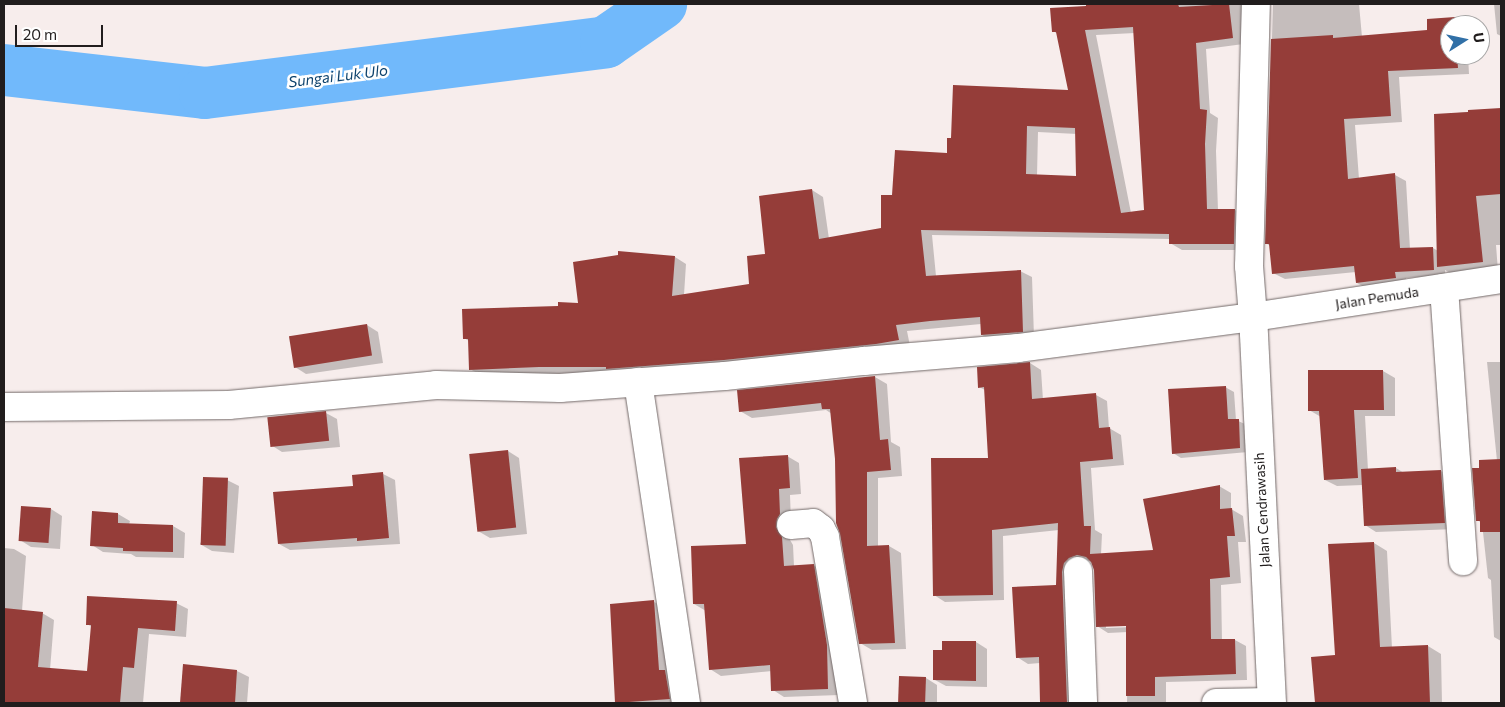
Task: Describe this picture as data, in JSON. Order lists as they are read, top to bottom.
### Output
{
  "streets": {
    "street": ["Jalan Pemuda", "Jalan Cendrawasih"]
  },
  "crossings": [
    ["Jalan Pemuda", "Jalan Cendrawasih"]
  ],
  "water": ["Sungai Luk Ulo"],
  "scale_bar": "20 m",
  "north": "right"
}
